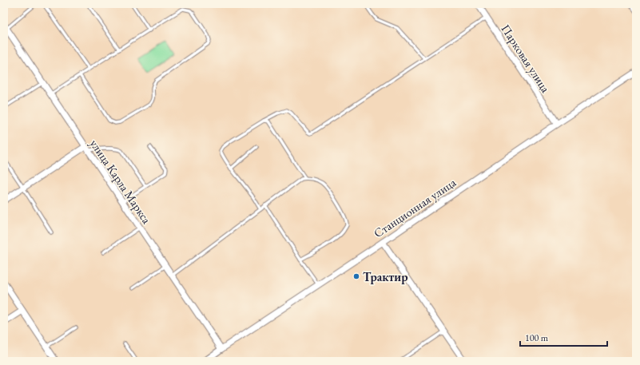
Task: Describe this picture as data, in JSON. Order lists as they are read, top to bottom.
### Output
{
  "streets": {
    "street": ["Парковая улица", "улица Карла Маркса", "Станционная улица"]
  },
  "crossings": [
    ["Парковая улица", "Станционная улица"],
    ["улица Карла Маркса", "Станционная улица"]
  ],
  "places": ["Трактир"],
  "scale_bar": "100 m"
}
